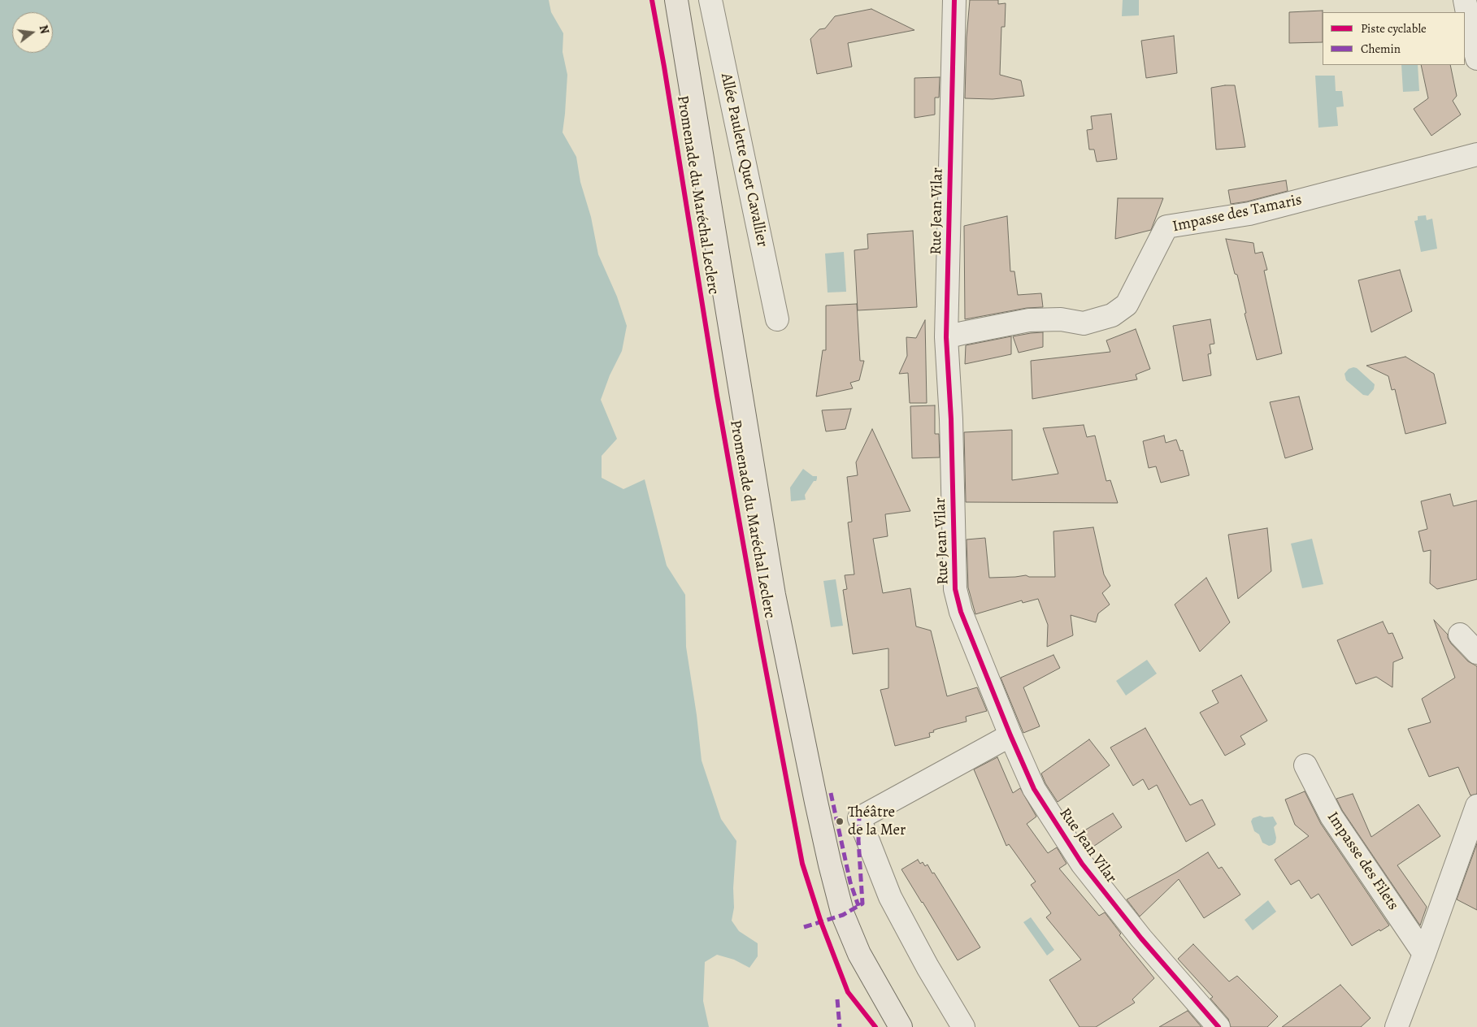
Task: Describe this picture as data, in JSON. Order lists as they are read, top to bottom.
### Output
{
  "streets": {
    "main road": ["Promenade du Maréchal Leclerc"],
    "street": [
      "Allée Paulette Quet Cavallier",
      "Rue Jean Vilar",
      "Impasse des Tamaris",
      "Impasse des Filets"
    ]
  },
  "crossings": [
    ["Rue Jean Vilar", "Impasse des Tamaris"]
  ],
  "places": ["Théâtre de la Mer"],
  "legend": ["Piste cyclable", "Chemin"],
  "north": "right"
}
